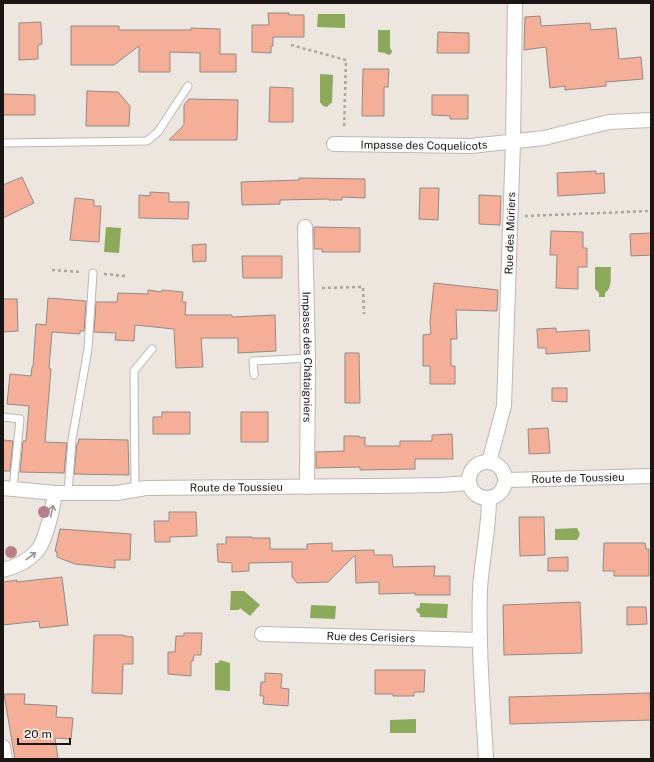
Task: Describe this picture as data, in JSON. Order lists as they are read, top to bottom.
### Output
{
  "streets": {
    "street": [
      "Impasse des Coquelicots",
      "Rue des Mûriers",
      "Impasse des Châtaigniers",
      "Route de Toussieu",
      "Rue des Cerisiers"
    ]
  },
  "crossings": [
    ["Impasse des Coquelicots", "Rue des Mûriers"],
    ["Rue des Mûriers", "Route de Toussieu"],
    ["Impasse des Châtaigniers", "Route de Toussieu"]
  ],
  "scale_bar": "20 m"
}
